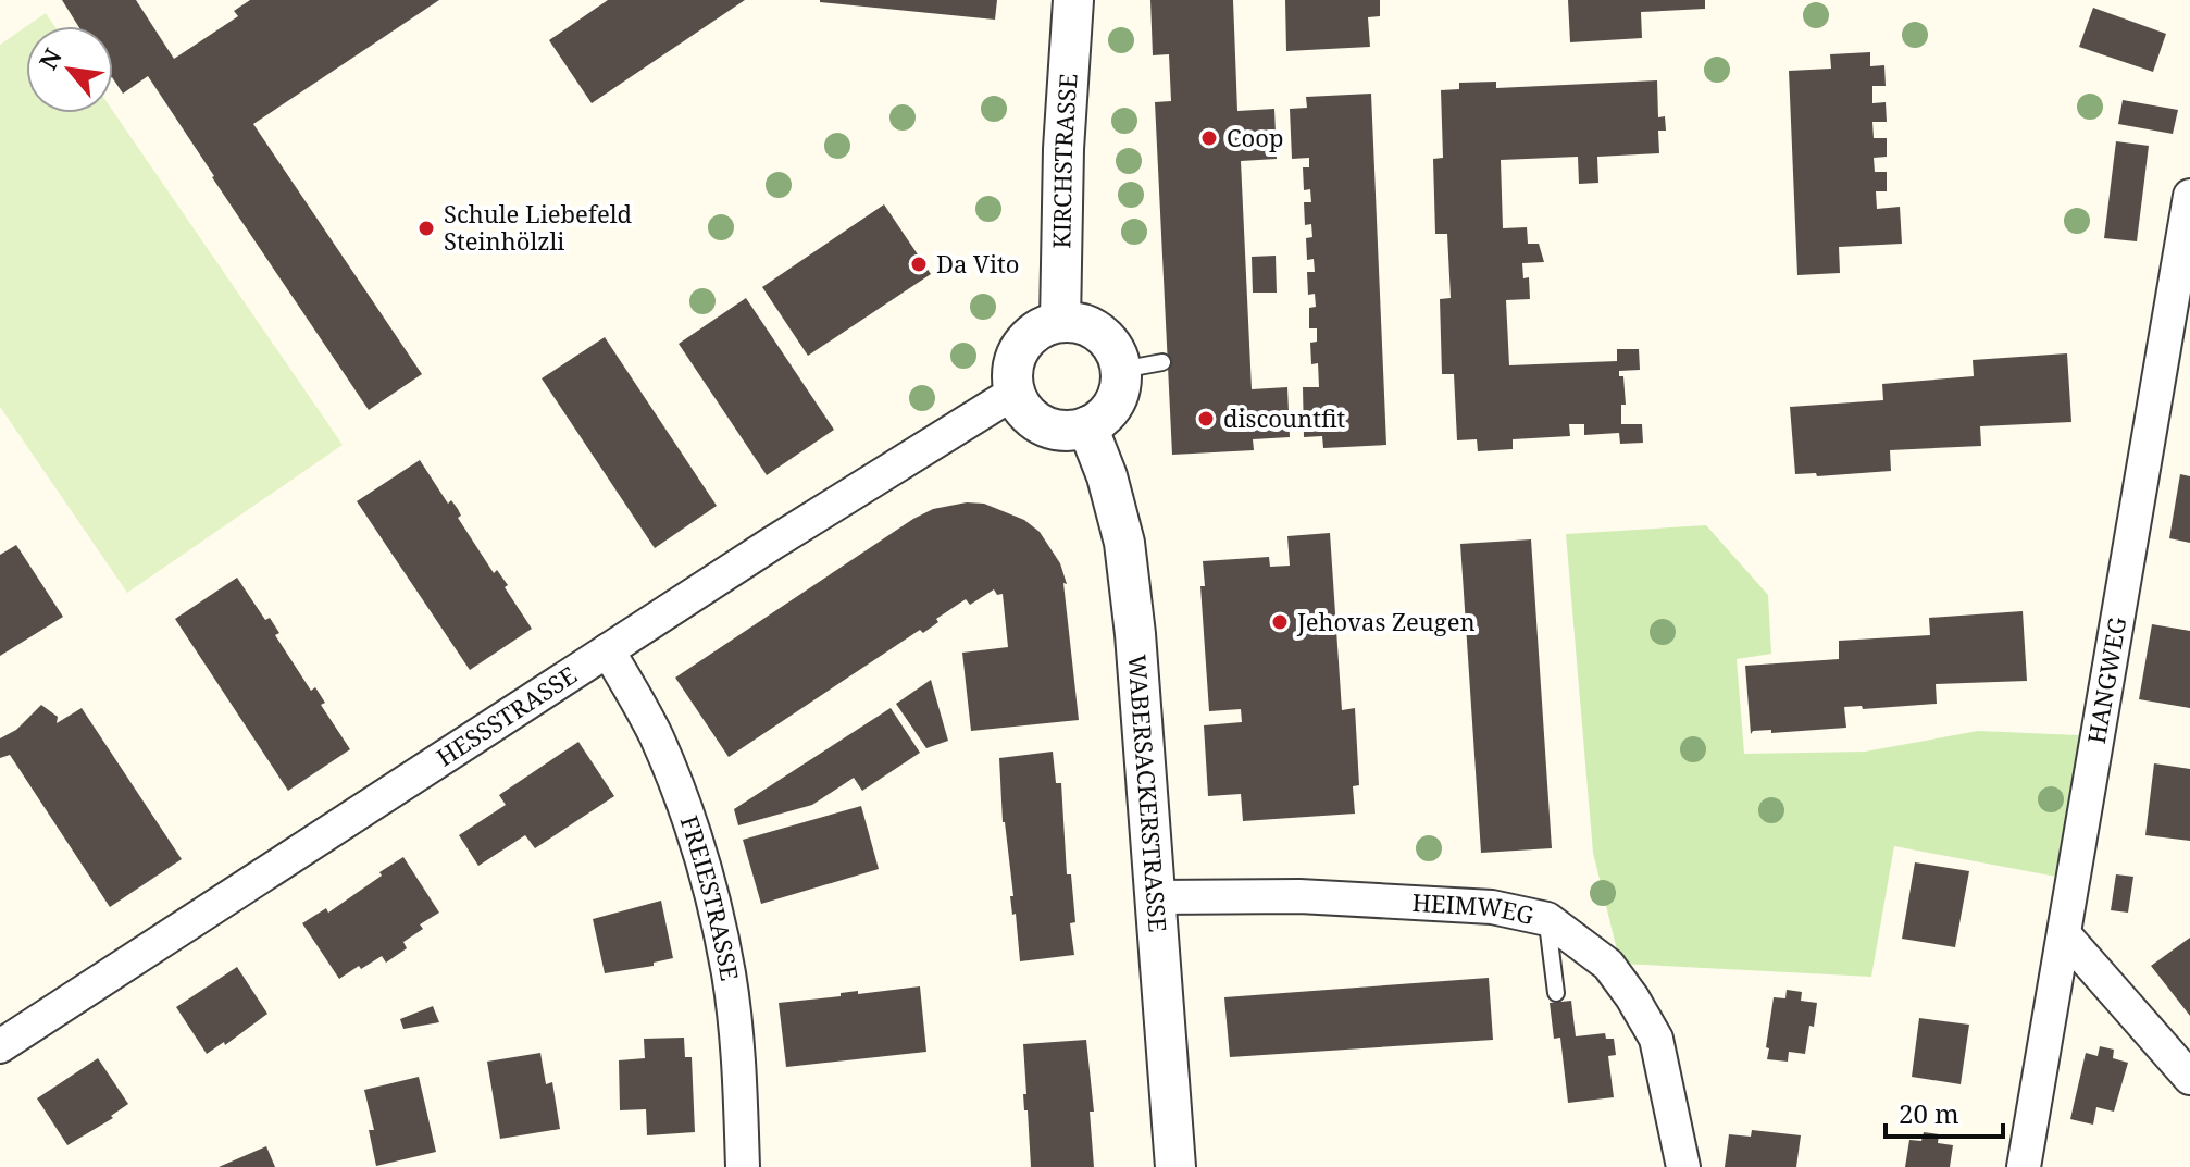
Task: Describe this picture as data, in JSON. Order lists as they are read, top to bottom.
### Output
{
  "streets": {
    "street": [
      "KIRCHSTRASSE",
      "HANGWEG",
      "HESSSTRASSE",
      "WABERSACKERSTRASSE",
      "FREIESTRASSE",
      "HEIMWEG"
    ]
  },
  "crossings": [
    ["KIRCHSTRASSE", "HESSSTRASSE"],
    ["KIRCHSTRASSE", "WABERSACKERSTRASSE"],
    ["HESSSTRASSE", "WABERSACKERSTRASSE"],
    ["HESSSTRASSE", "FREIESTRASSE"],
    ["WABERSACKERSTRASSE", "HEIMWEG"]
  ],
  "places": [
    "Coop",
    "Schule Liebefeld Steinhölzli",
    "Da Vito",
    "discountfit",
    "Jehovas Zeugen"
  ],
  "scale_bar": "20 m",
  "north": "top left"
}
